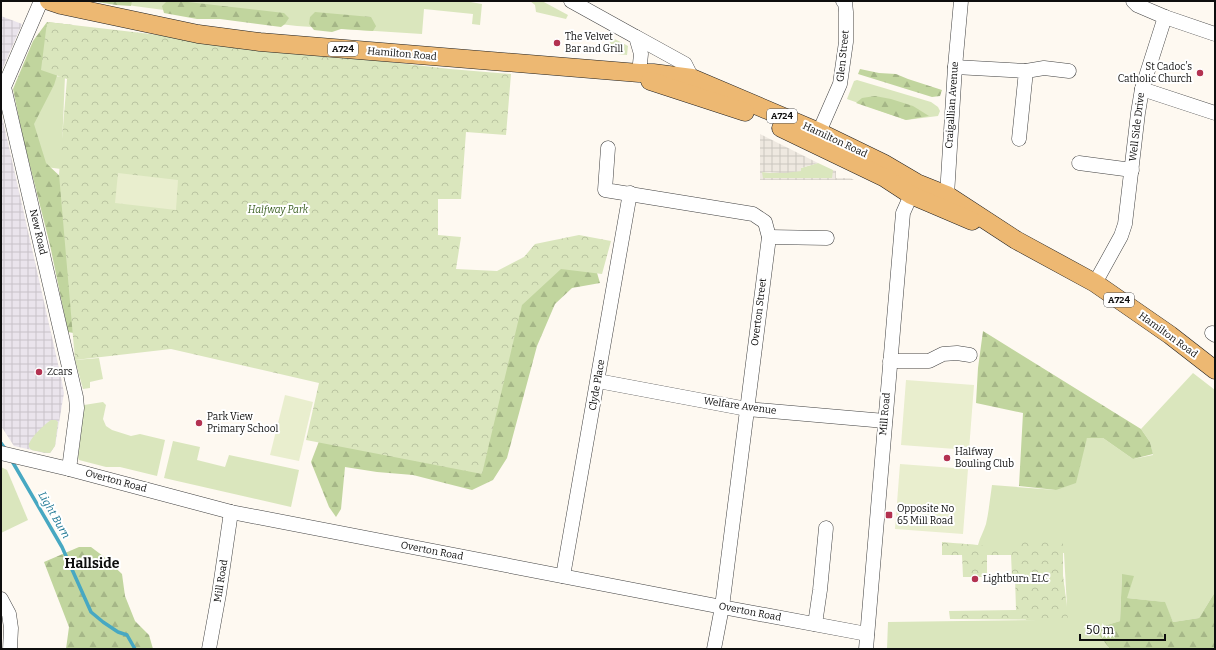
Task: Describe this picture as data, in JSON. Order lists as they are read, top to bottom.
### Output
{
  "streets": {
    "main road": ["A724", "Hamilton Road"],
    "street": [
      "Glen Street",
      "Craigallian Avenue",
      "Well Side Drive",
      "New Road",
      "Overton Street",
      "Clyde Place",
      "Welfare Avenue",
      "Mill Road",
      "Overton Road"
    ]
  },
  "crossings": [
    ["Hamilton Road", "Glen Street"],
    ["Hamilton Road", "Craigallian Avenue"],
    ["Hamilton Road", "Well Side Drive"],
    ["Hamilton Road", "Mill Road"],
    ["New Road", "Overton Road"],
    ["Overton Street", "Welfare Avenue"],
    ["Overton Street", "Overton Road"],
    ["Clyde Place", "Welfare Avenue"],
    ["Clyde Place", "Overton Road"],
    ["Welfare Avenue", "Mill Road"],
    ["Mill Road", "Overton Road"]
  ],
  "districts": ["Hallside"],
  "water": ["Light Burn"],
  "parks": ["Halfway Park"],
  "places": {
    "other": [
      "The Velvet Bar and Grill",
      "St Cadoc's Catholic Church",
      "Zcars",
      "Park View Primary School",
      "Halfway Bouling Club",
      "Lightburn ELC"
    ],
    "transit": ["Opposite No 65 Mill Road"]
  },
  "scale_bar": "50 m"
}
